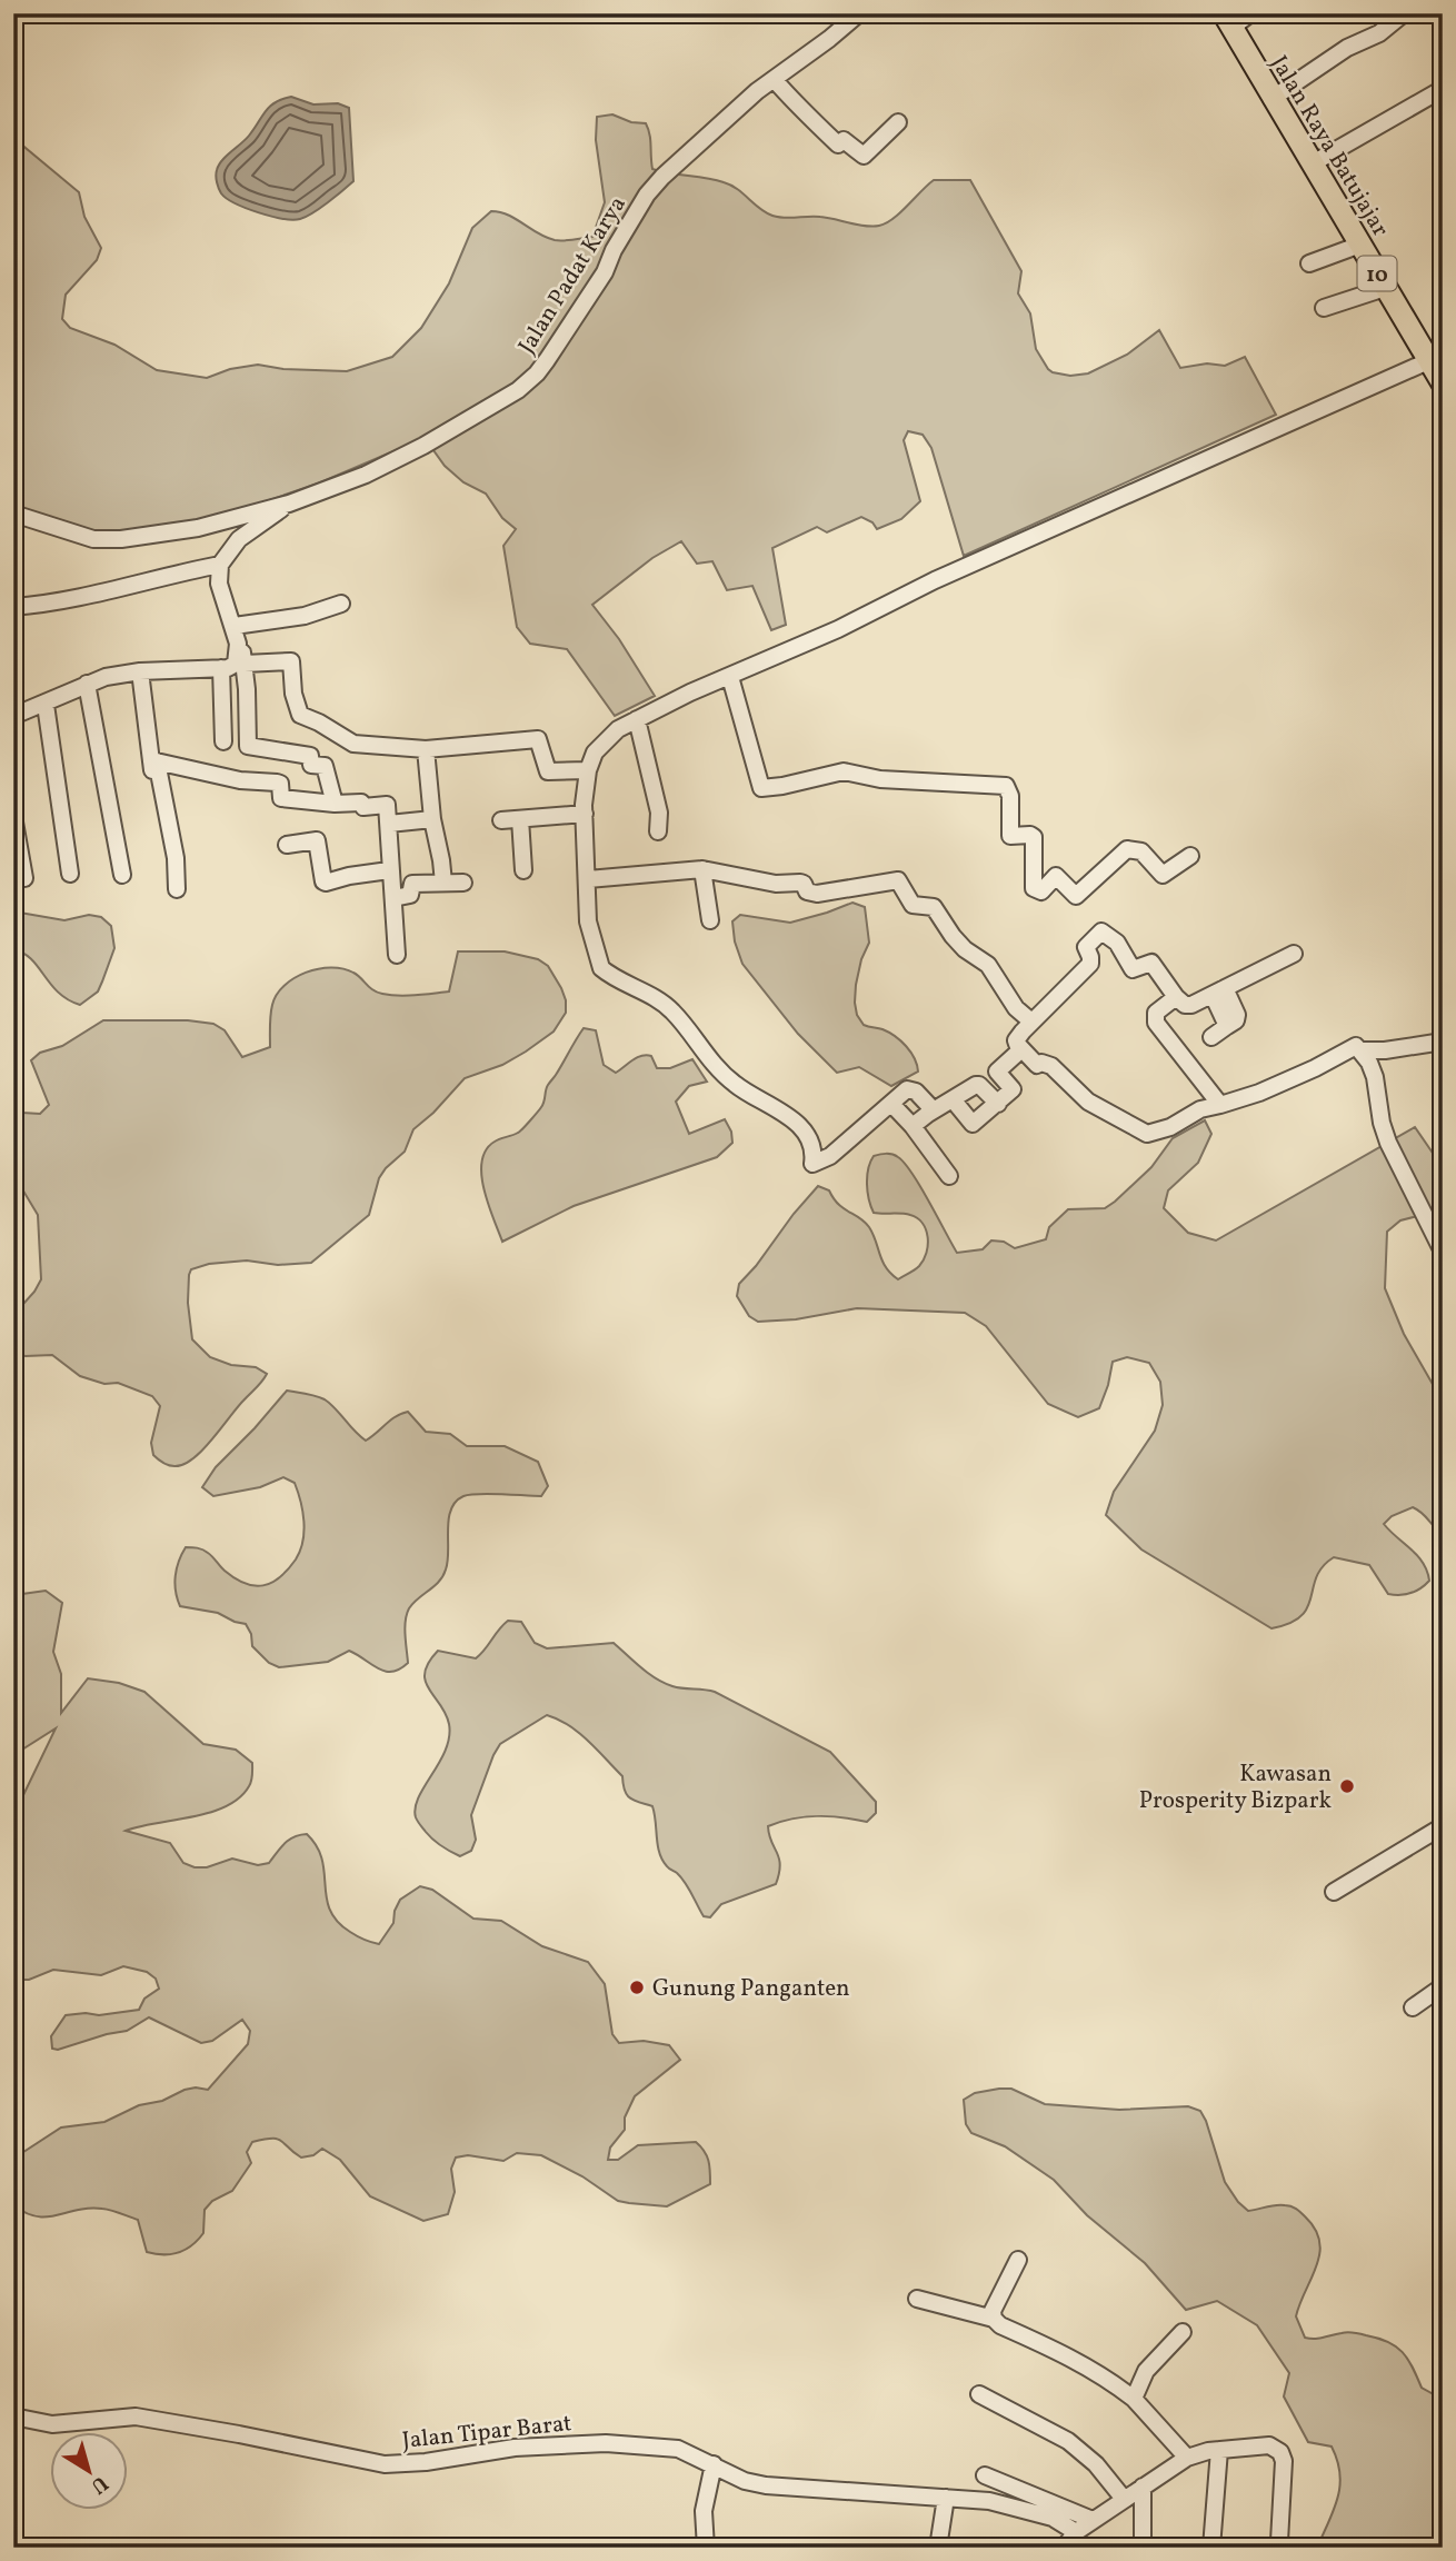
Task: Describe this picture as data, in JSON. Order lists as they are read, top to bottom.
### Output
{
  "streets": {
    "highway": ["Jalan Raya Batujajar", "10"],
    "street": ["Jalan Padat Karya", "Jalan Tipar Barat"]
  },
  "places": ["Kawasan Prosperity Bizpark", "Gunung Panganten"],
  "north": "bottom right"
}
